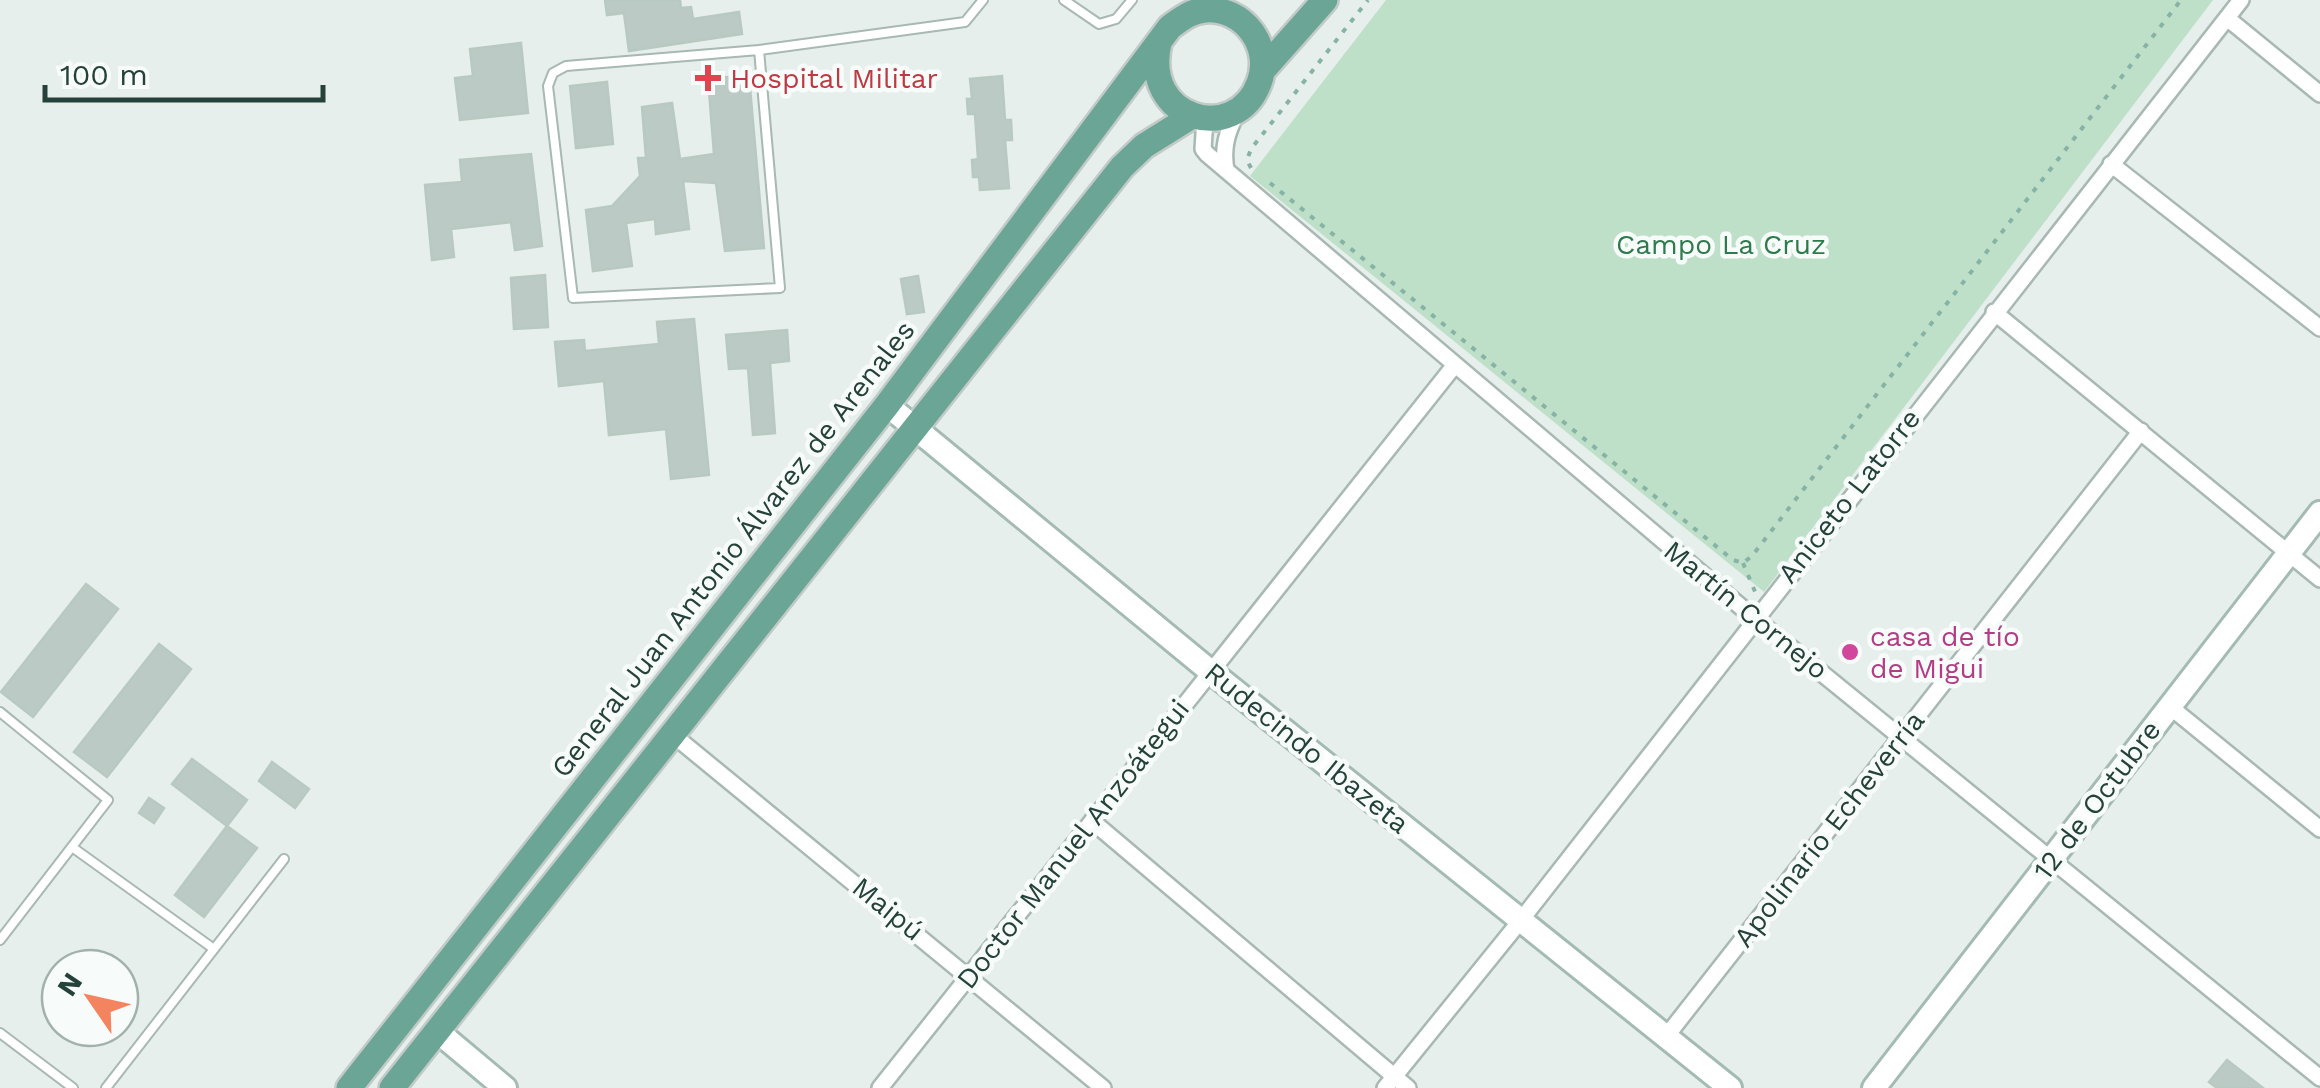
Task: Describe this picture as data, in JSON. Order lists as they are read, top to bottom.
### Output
{
  "streets": {
    "main road": ["General Juan Antonio Álvarez de Arenales"],
    "street": [
      "Aniceto Latorre",
      "Martín Cornejo",
      "Rudecindo Ibazeta",
      "12 de Octubre",
      "Apolinario Echeverría",
      "Doctor Manuel Anzoátegui",
      "Maipú"
    ]
  },
  "crossings": [
    ["Aniceto Latorre", "Martín Cornejo"],
    ["Aniceto Latorre", "Rudecindo Ibazeta"],
    ["General Juan Antonio Álvarez de Arenales", "Martín Cornejo"],
    ["General Juan Antonio Álvarez de Arenales", "Rudecindo Ibazeta"],
    ["Martín Cornejo", "12 de Octubre"],
    ["Martín Cornejo", "Apolinario Echeverría"],
    ["Martín Cornejo", "Doctor Manuel Anzoátegui"],
    ["Rudecindo Ibazeta", "Apolinario Echeverría"],
    ["Rudecindo Ibazeta", "Doctor Manuel Anzoátegui"],
    ["Doctor Manuel Anzoátegui", "Maipú"]
  ],
  "parks": ["Campo La Cruz"],
  "places": {
    "health": ["Hospital Militar"],
    "other": ["casa de tío de Migui"]
  },
  "scale_bar": "100 m",
  "north": "top left"
}
